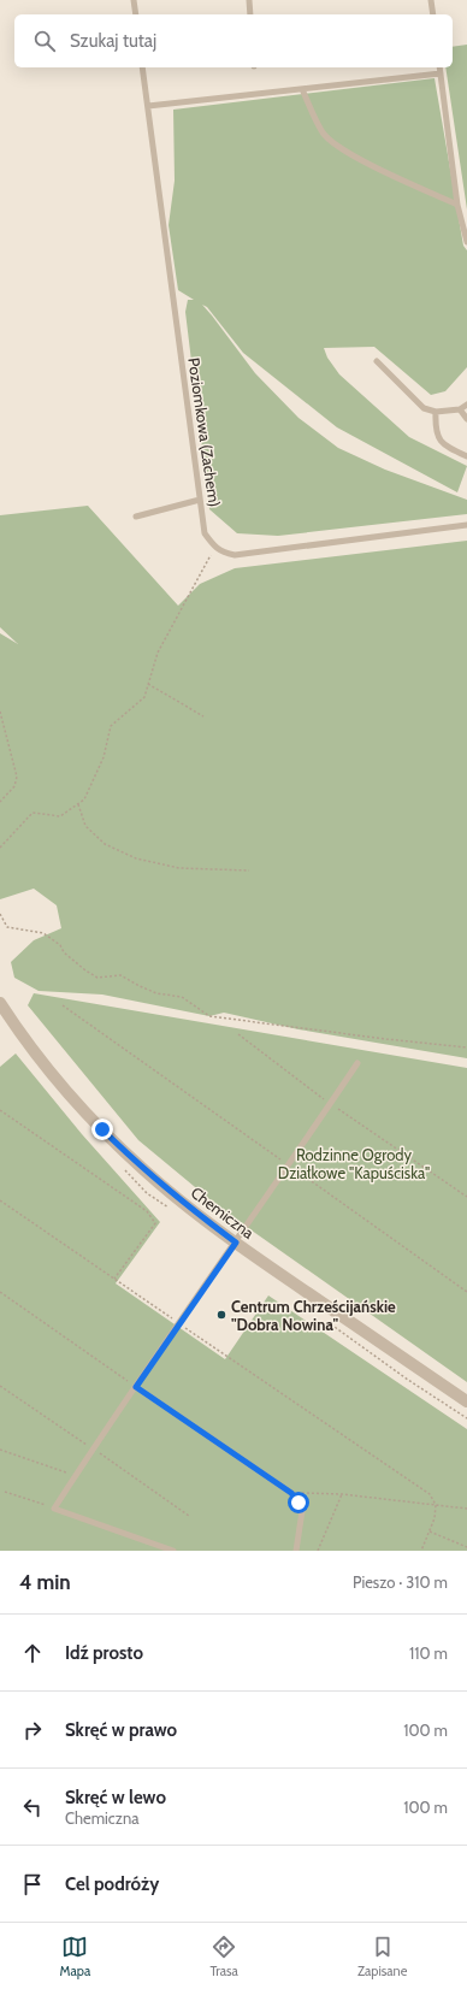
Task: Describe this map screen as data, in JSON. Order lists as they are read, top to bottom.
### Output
{
  "streets": {
    "street": ["Chemiczna"],
    "lane": ["Poziomkowa (Zachem)"]
  },
  "parks": ["Rodzinne Ogrody Działkowe \"Kapuściska\""],
  "places": ["Centrum Chrześcijańskie \"Dobra Nowina\""],
  "page": {
    "search": "Szukaj tutaj",
    "heading": ["4 min", "Pieszo · 310 m"],
    "list": [
      ["Idź prosto", "110 m"],
      ["Skręć w prawo", "100 m"],
      ["Skręć w lewo", "Chemiczna", "100 m"],
      "Cel podróży"
    ],
    "nav": ["Mapa", "Trasa", "Zapisane"]
  }
}
